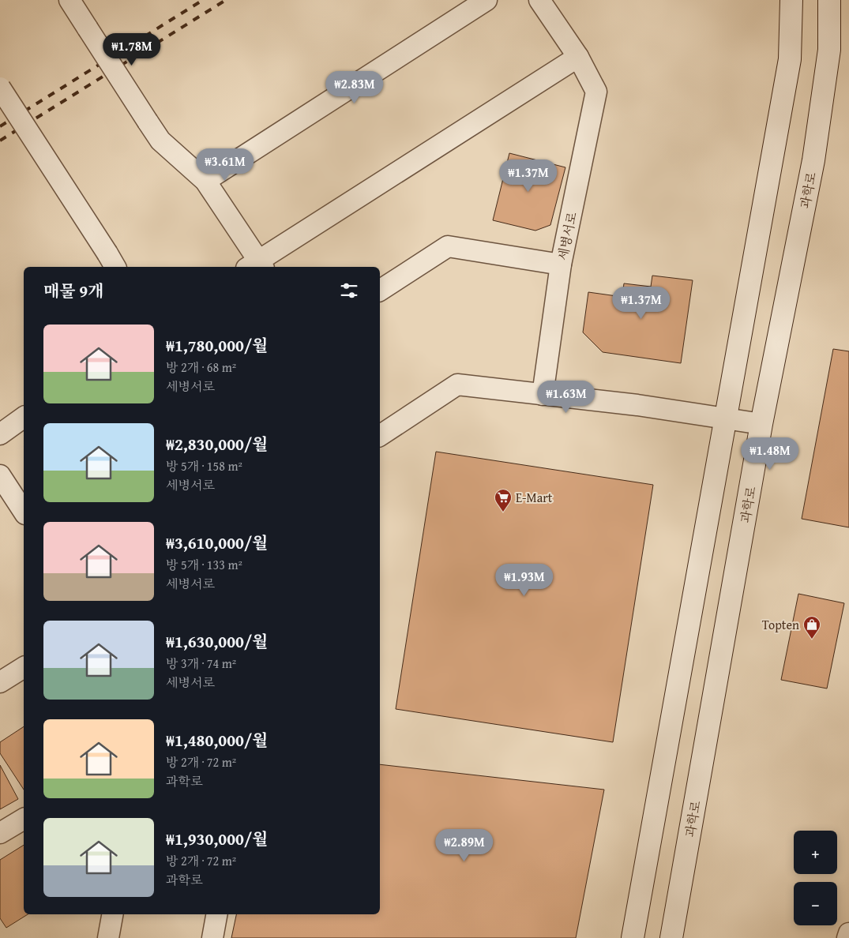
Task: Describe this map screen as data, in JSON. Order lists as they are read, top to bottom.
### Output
{
  "streets": {
    "street": ["과학로", "세병서로"]
  },
  "places": {
    "supermarket": ["E-Mart"],
    "shop": ["Topten"]
  },
  "page": {
    "price": [
      "₩1.78M",
      "₩2.83M",
      "₩3.61M",
      "₩1.37M",
      "₩1.37M",
      "₩1.63M",
      "₩1.48M",
      "₩1.93M",
      "₩2.89M"
    ],
    "heading": "매물 9개",
    "list": [
      {
        "name": "₩1,780,000/월",
        "note": "방 2개 · 68 m² · 세병서로"
      },
      {
        "name": "₩2,830,000/월",
        "note": "방 5개 · 158 m² · 세병서로"
      },
      {
        "name": "₩3,610,000/월",
        "note": "방 5개 · 133 m² · 세병서로"
      },
      {
        "name": "₩1,630,000/월",
        "note": "방 3개 · 74 m² · 세병서로"
      },
      {
        "name": "₩1,480,000/월",
        "note": "방 2개 · 72 m² · 과학로"
      },
      {
        "name": "₩1,930,000/월",
        "note": "방 2개 · 72 m² · 과학로"
      }
    ],
    "map_buttons": ["+", "−"]
  }
}
